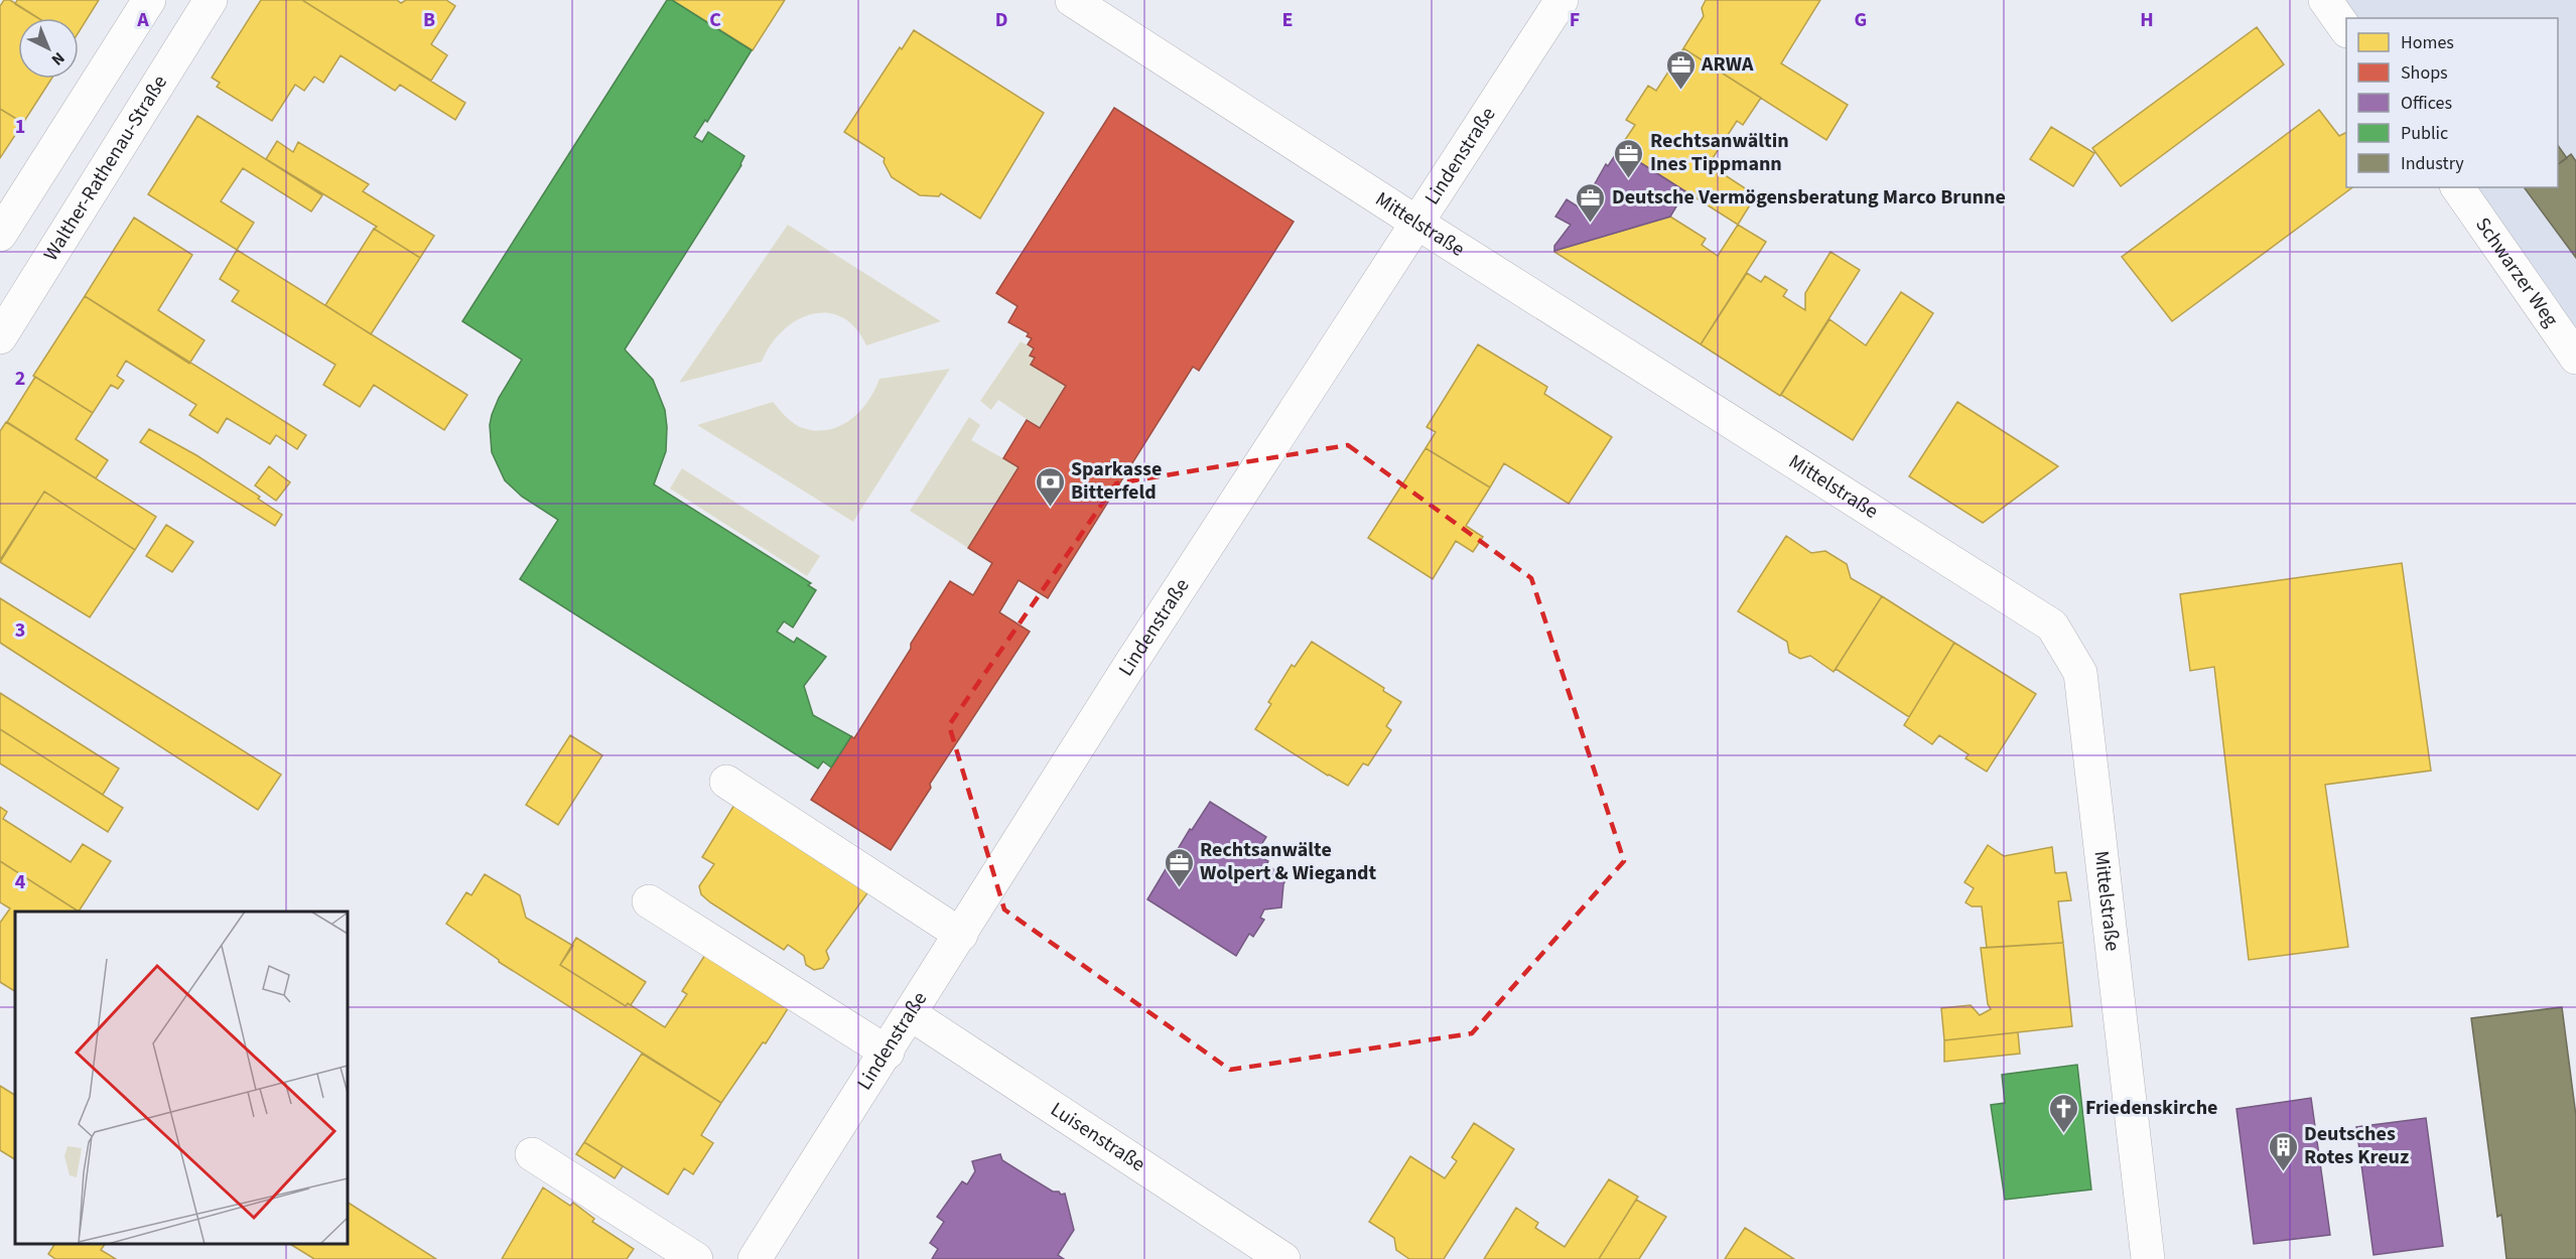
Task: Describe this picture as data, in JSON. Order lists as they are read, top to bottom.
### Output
{
  "streets": {
    "street": [
      "Lindenstraße",
      "Walther-Rathenau-Straße",
      "Mittelstraße",
      "Schwarzer Weg",
      "Luisenstraße"
    ]
  },
  "crossings": [
    ["Lindenstraße", "Mittelstraße"],
    ["Lindenstraße", "Luisenstraße"]
  ],
  "places": {
    "office": [
      "ARWA",
      "Rechtsanwältin Ines Tippmann",
      "Deutsche Vermögensberatung Marco Brunne",
      "Rechtsanwälte Wolpert & Wiegandt"
    ],
    "bank": ["Sparkasse Bitterfeld"],
    "church": ["Friedenskirche"],
    "building": ["Deutsches Rotes Kreuz"]
  },
  "legend": [
    "Homes",
    "Shops",
    "Offices",
    "Public",
    "Industry"
  ],
  "north": "bottom right",
  "grid": {
    "columns": [
      "A",
      "B",
      "C",
      "D",
      "E",
      "F",
      "G",
      "H"
    ],
    "rows": [
      "1",
      "2",
      "3",
      "4"
    ]
  }
}
